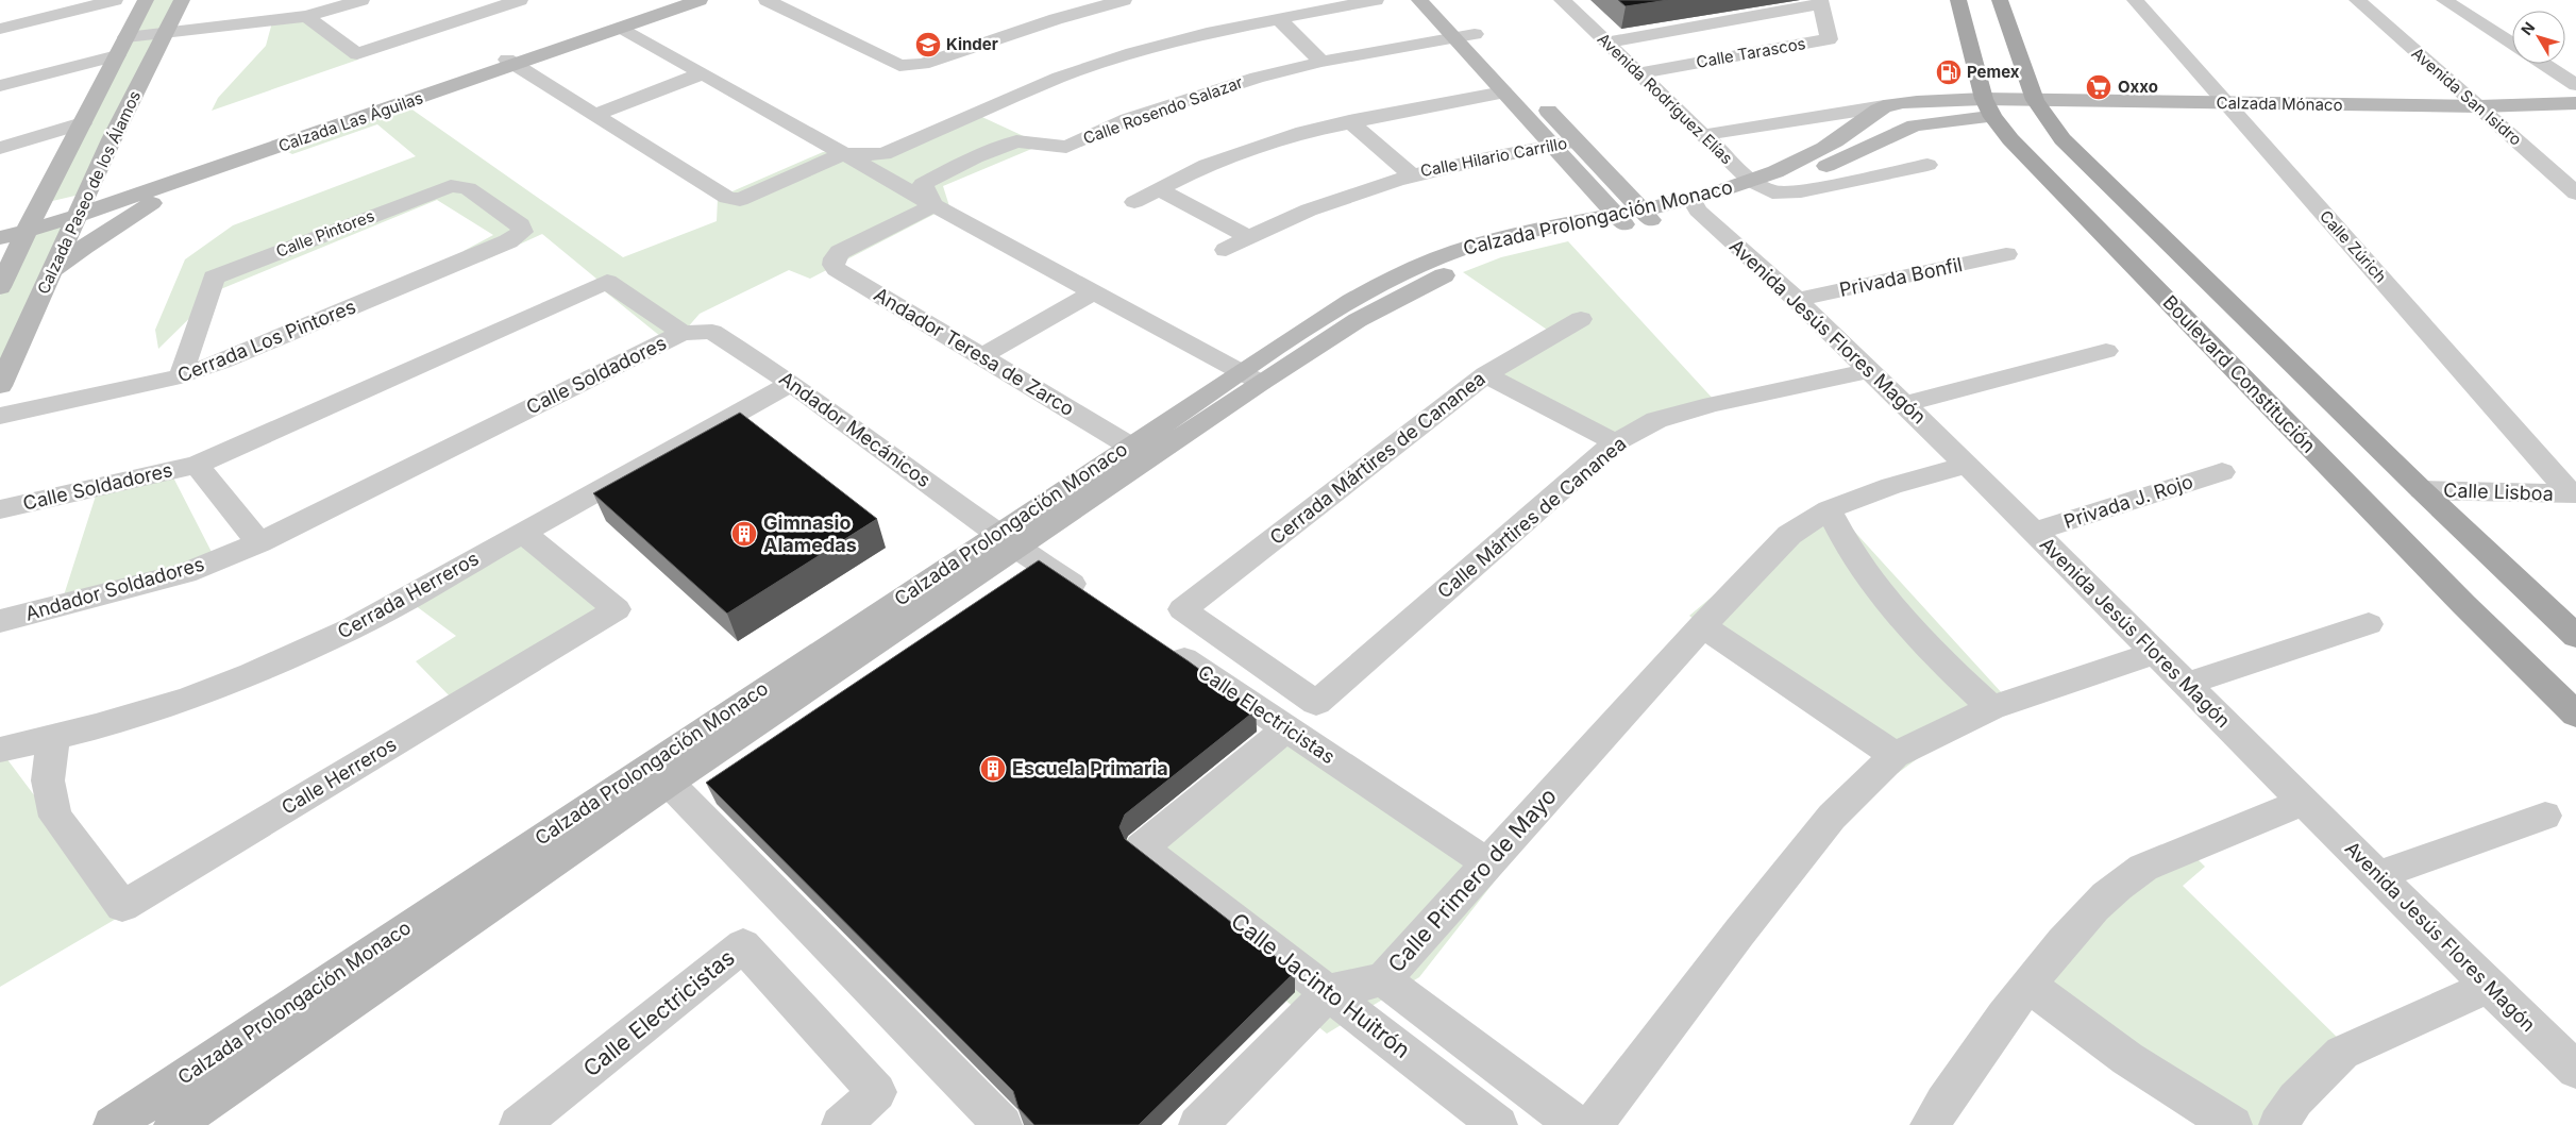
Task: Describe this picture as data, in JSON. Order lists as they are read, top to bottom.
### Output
{
  "streets": {
    "main road": ["Boulevard Constitución"],
    "street": [
      "Calle Tarascos",
      "Avenida San Isidro",
      "Avenida Rodríguez Elías",
      "Calzada Mónaco",
      "Calle Rosendo Salazar",
      "Calzada Las Águilas",
      "Calle Hilario Carrillo",
      "Calzada Paseo de los Álamos",
      "Calzada Prolongación Monaco",
      "Calle Pintores",
      "Calle Zúrich",
      "Privada Bonfil",
      "Avenida Jesús Flores Magón",
      "Cerrada Los Pintores",
      "Andador Teresa de Zarco",
      "Calle Soldadores",
      "Andador Mecánicos",
      "Cerrada Mártires de Cananea",
      "Calle Lisboa",
      "Privada J. Rojo",
      "Calle Mártires de Cananea",
      "Andador Soldadores",
      "Cerrada Herreros",
      "Calle Electricistas",
      "Calle Herreros",
      "Calle Primero de Mayo",
      "Calle Jacinto Huitrón"
    ]
  },
  "crossings": [
    ["Calle Tarascos", "Avenida Rodríguez Elías"],
    ["Avenida San Isidro", "Calzada Mónaco"],
    ["Avenida Rodríguez Elías", "Calzada Prolongación Monaco"],
    ["Calzada Mónaco", "Calzada Prolongación Monaco"],
    ["Calzada Mónaco", "Calle Zúrich"],
    ["Calzada Mónaco", "Boulevard Constitución"],
    ["Calzada Las Águilas", "Calzada Paseo de los Álamos"],
    ["Calzada Prolongación Monaco", "Avenida Jesús Flores Magón"],
    ["Calzada Prolongación Monaco", "Andador Teresa de Zarco"],
    ["Calzada Prolongación Monaco", "Boulevard Constitución"],
    ["Calzada Prolongación Monaco", "Andador Mecánicos"],
    ["Calle Pintores", "Cerrada Los Pintores"],
    ["Calle Zúrich", "Calle Lisboa"],
    ["Privada Bonfil", "Avenida Jesús Flores Magón"],
    ["Avenida Jesús Flores Magón", "Privada J. Rojo"],
    ["Avenida Jesús Flores Magón", "Calle Mártires de Cananea"],
    ["Avenida Jesús Flores Magón", "Calle Primero de Mayo"],
    ["Calle Soldadores", "Andador Mecánicos"],
    ["Calle Soldadores", "Andador Soldadores"],
    ["Andador Mecánicos", "Cerrada Herreros"],
    ["Cerrada Mártires de Cananea", "Calle Mártires de Cananea"],
    ["Cerrada Herreros", "Calle Herreros"],
    ["Calle Electricistas", "Calle Primero de Mayo"],
    ["Calle Electricistas", "Calle Jacinto Huitrón"]
  ],
  "places": {
    "school or university": ["Kinder"],
    "fuel station": ["Pemex"],
    "supermarket": ["Oxxo"],
    "building": ["Gimnasio Alamedas", "Escuela Primaria"]
  },
  "north": "top left"
}
